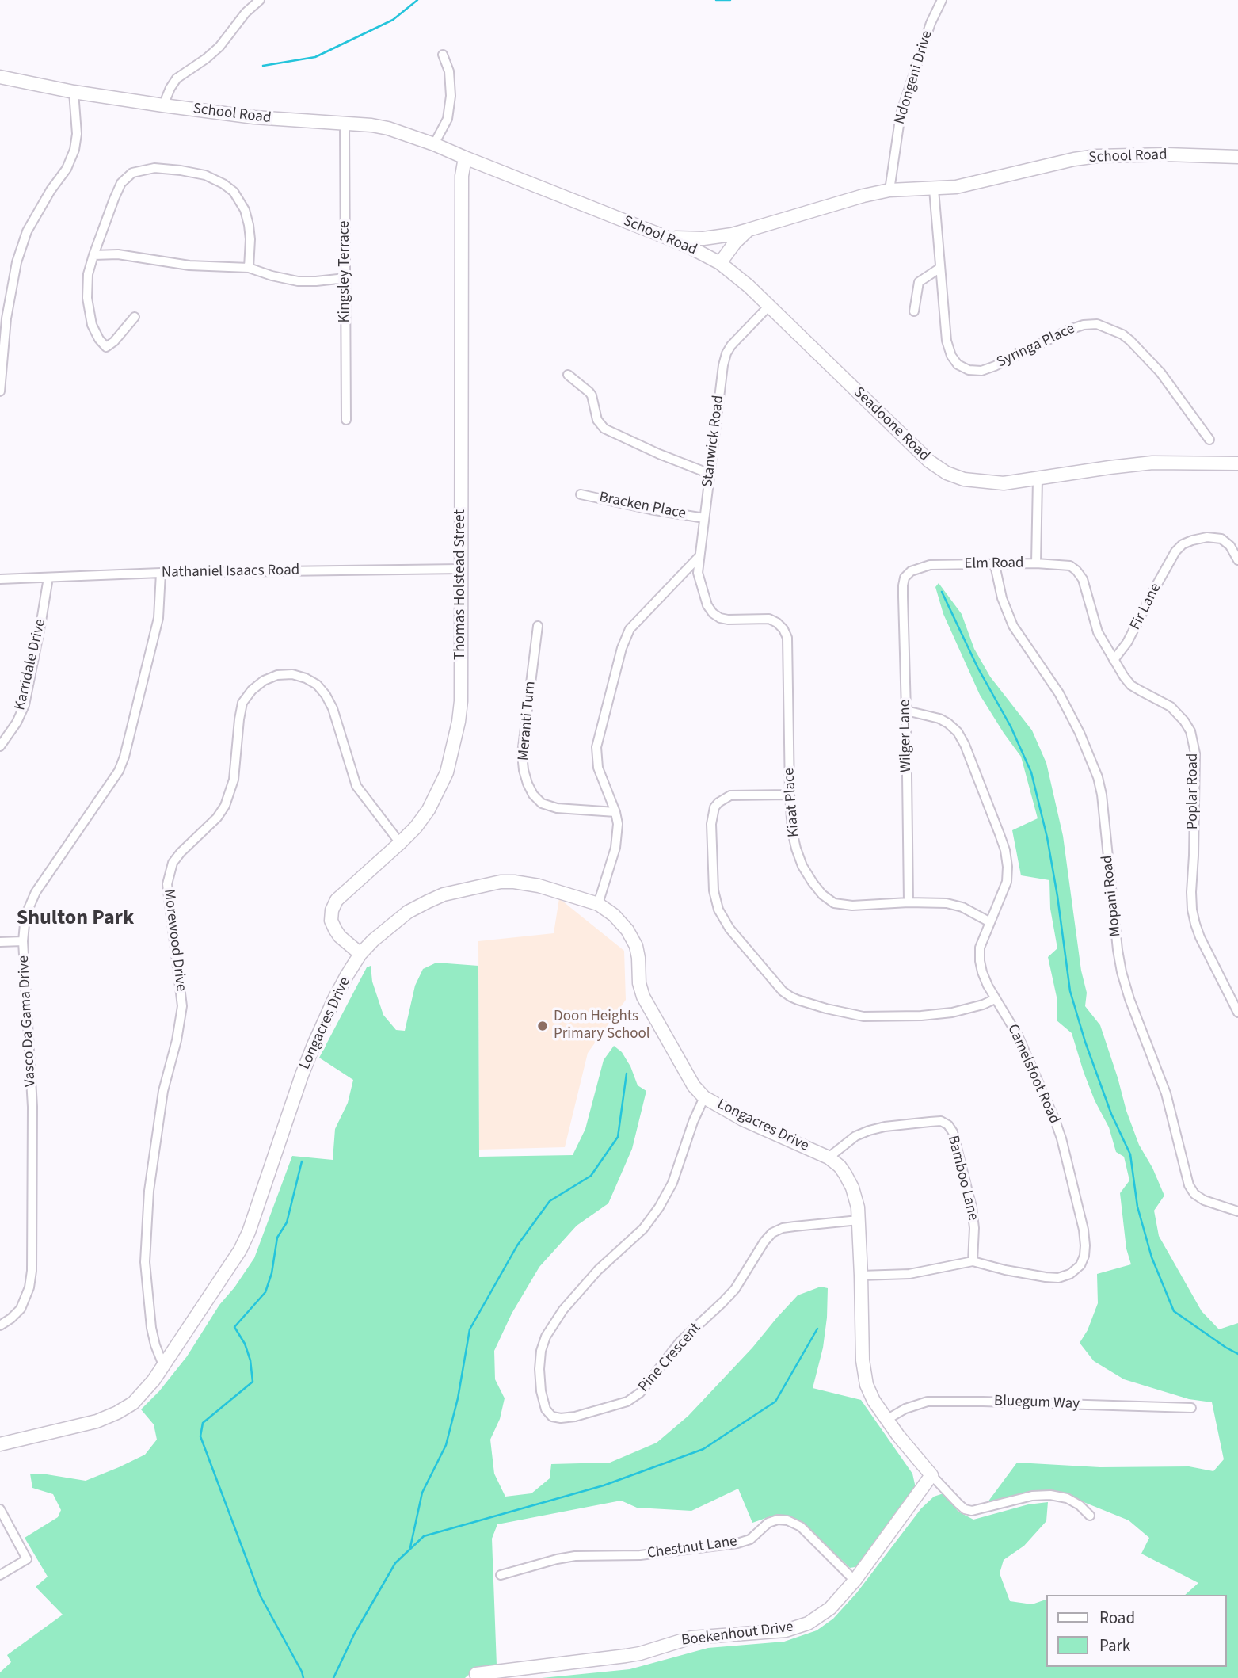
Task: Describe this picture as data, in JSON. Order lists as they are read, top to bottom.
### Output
{
  "streets": {
    "street": [
      "Ndongeni Drive",
      "School Road",
      "Kingsley Terrace",
      "Syringa Place",
      "Seadoone Road",
      "Stanwick Road",
      "Bracken Place",
      "Elm Road",
      "Nathaniel Isaacs Road",
      "Thomas Holstead Street",
      "Fir Lane",
      "Karridale Drive",
      "Meranti Turn",
      "Wilger Lane",
      "Poplar Road",
      "Kiaat Place",
      "Mopani Road",
      "Morewood Drive",
      "Vasco Da Gama Drive",
      "Longacres Drive",
      "Camelsfoot Road",
      "Bamboo Lane",
      "Pine Crescent",
      "Bluegum Way",
      "Chestnut Lane",
      "Boekenhout Drive"
    ]
  },
  "crossings": [
    ["Ndongeni Drive", "School Road"],
    ["School Road", "Kingsley Terrace"],
    ["School Road", "Syringa Place"],
    ["School Road", "Seadoone Road"],
    ["School Road", "Thomas Holstead Street"],
    ["Seadoone Road", "Stanwick Road"],
    ["Stanwick Road", "Bracken Place"],
    ["Stanwick Road", "Kiaat Place"],
    ["Elm Road", "Wilger Lane"],
    ["Elm Road", "Poplar Road"],
    ["Elm Road", "Mopani Road"],
    ["Nathaniel Isaacs Road", "Thomas Holstead Street"],
    ["Nathaniel Isaacs Road", "Karridale Drive"],
    ["Nathaniel Isaacs Road", "Vasco Da Gama Drive"],
    ["Thomas Holstead Street", "Morewood Drive"],
    ["Thomas Holstead Street", "Longacres Drive"],
    ["Fir Lane", "Poplar Road"],
    ["Wilger Lane", "Kiaat Place"],
    ["Wilger Lane", "Camelsfoot Road"],
    ["Kiaat Place", "Camelsfoot Road"],
    ["Morewood Drive", "Longacres Drive"],
    ["Longacres Drive", "Camelsfoot Road"],
    ["Longacres Drive", "Bamboo Lane"],
    ["Longacres Drive", "Pine Crescent"],
    ["Longacres Drive", "Bluegum Way"],
    ["Longacres Drive", "Boekenhout Drive"],
    ["Camelsfoot Road", "Bamboo Lane"],
    ["Chestnut Lane", "Boekenhout Drive"]
  ],
  "districts": ["Shulton Park"],
  "places": ["Doon Heights Primary School"],
  "legend": ["Road", "Park"]
}
